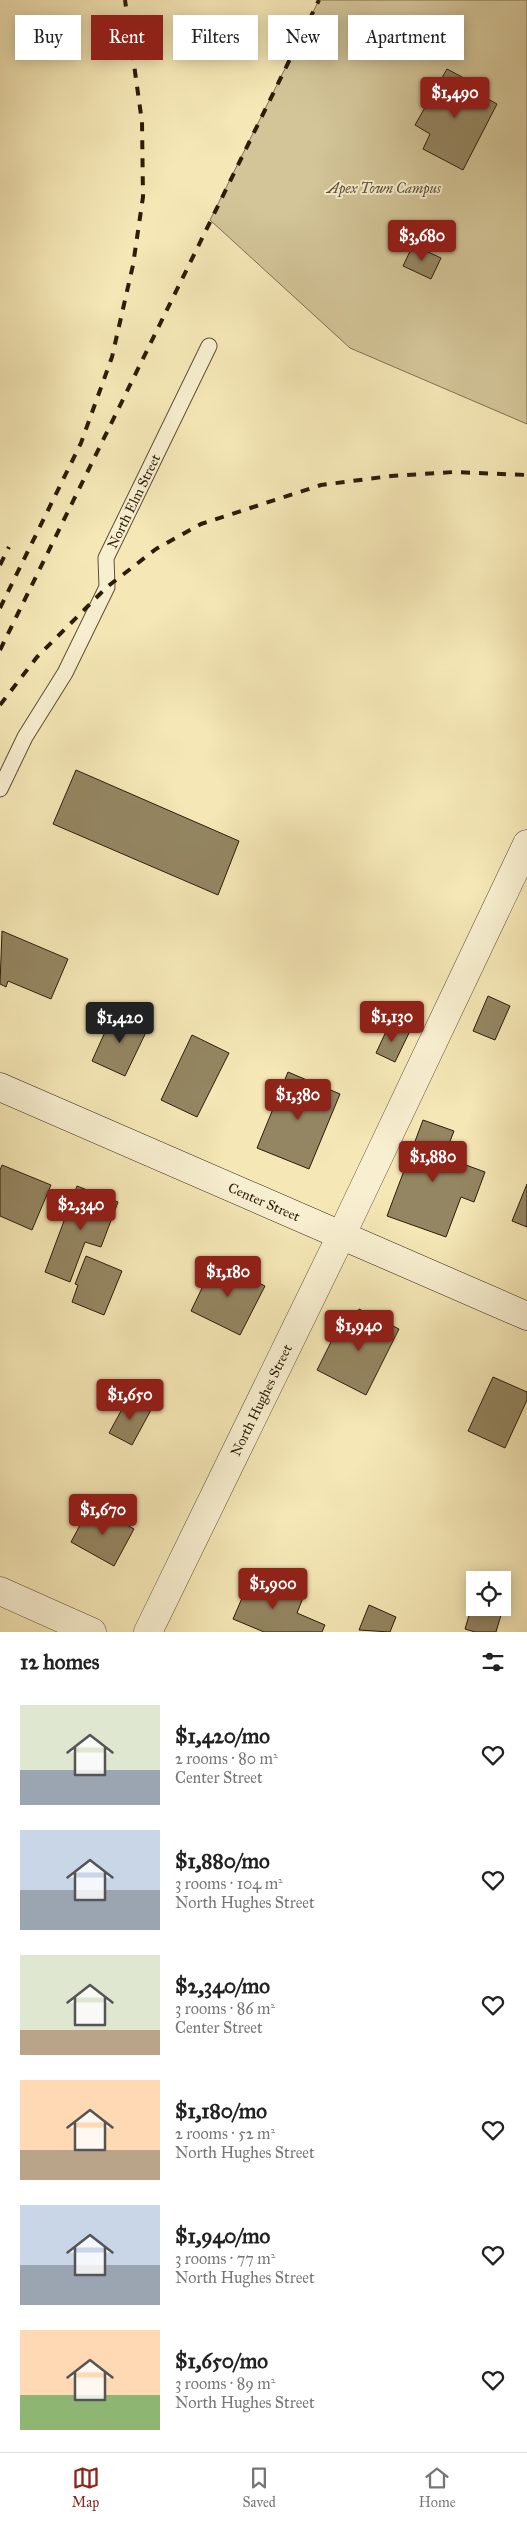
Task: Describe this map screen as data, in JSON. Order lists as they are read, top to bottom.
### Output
{
  "streets": {
    "street": ["Center Street", "North Hughes Street"],
    "lane": ["North Elm Street"]
  },
  "crossings": [
    ["Center Street", "North Hughes Street"]
  ],
  "parks": ["Apex Town Campus"],
  "page": {
    "chip": [
      "Buy",
      "Rent",
      "Filters",
      "New",
      "Apartment"
    ],
    "price": [
      "$1,490",
      "$3,680",
      "$1,130",
      "$1,420",
      "$1,380",
      "$1,880",
      "$2,340",
      "$1,180",
      "$1,940",
      "$1,650",
      "$1,670",
      "$1,900"
    ],
    "heading": "12 homes",
    "list": [
      {
        "name": "$1,420/mo",
        "note": "2 rooms · 80 m² · Center Street"
      },
      {
        "name": "$1,880/mo",
        "note": "3 rooms · 104 m² · North Hughes Street"
      },
      {
        "name": "$2,340/mo",
        "note": "3 rooms · 86 m² · Center Street"
      },
      {
        "name": "$1,180/mo",
        "note": "2 rooms · 52 m² · North Hughes Street"
      },
      {
        "name": "$1,940/mo",
        "note": "3 rooms · 77 m² · North Hughes Street"
      },
      {
        "name": "$1,650/mo",
        "note": "3 rooms · 89 m² · North Hughes Street"
      }
    ],
    "tabs": ["Map", "Saved", "Home"]
  }
}
